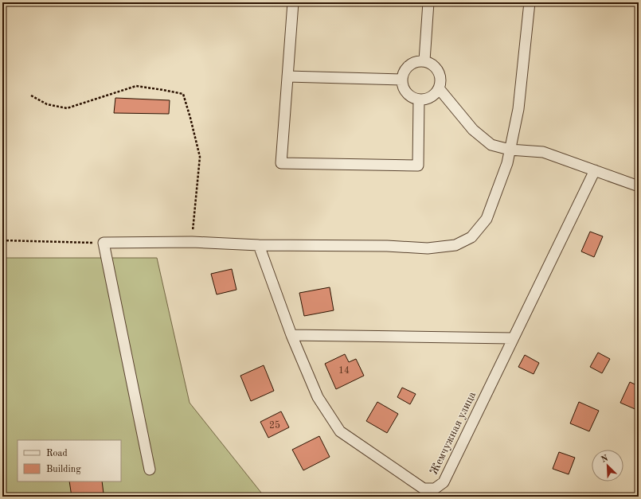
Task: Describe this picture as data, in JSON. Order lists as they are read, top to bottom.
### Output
{
  "streets": {
    "street": ["Жемчужная улица"]
  },
  "house_numbers": ["14", "25"],
  "legend": ["Road", "Building"],
  "north": "top left"
}
